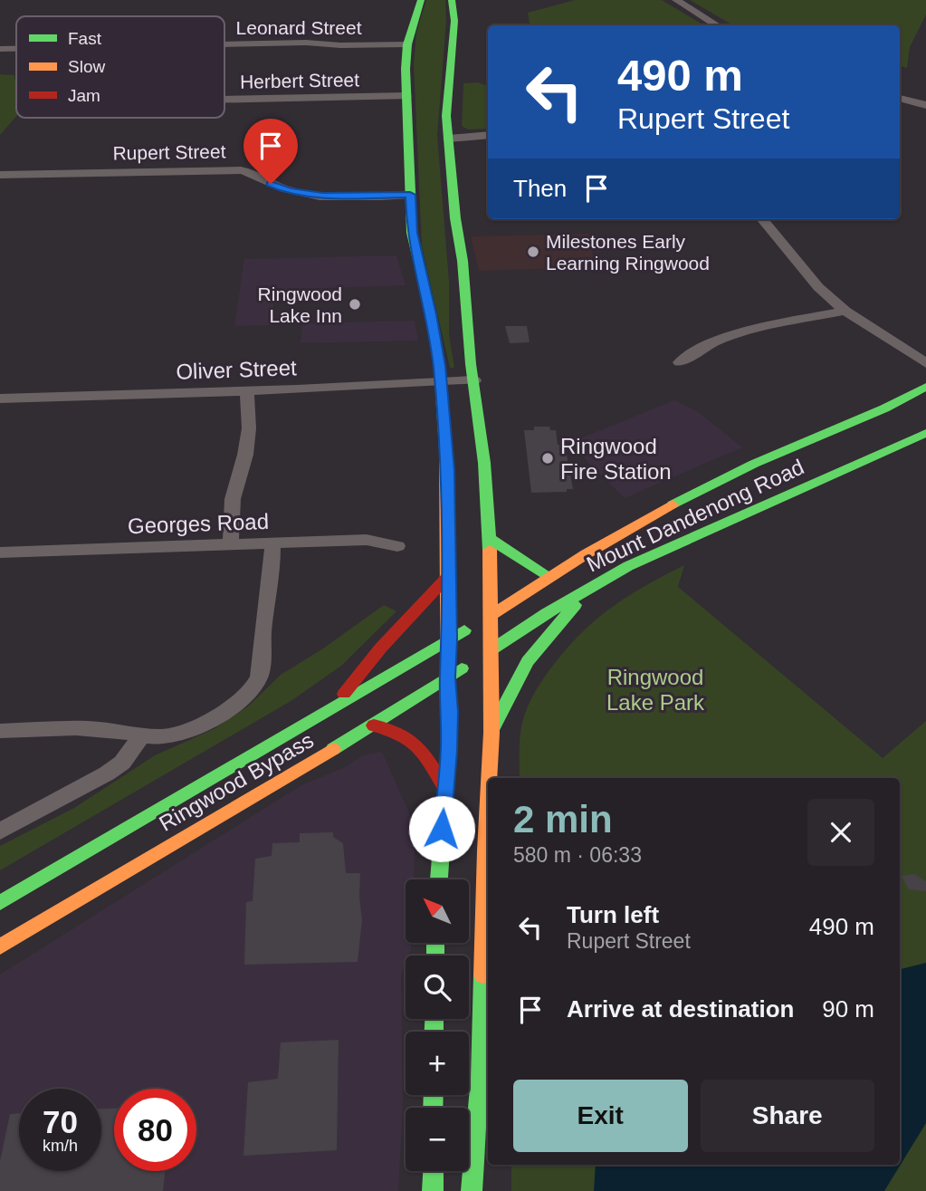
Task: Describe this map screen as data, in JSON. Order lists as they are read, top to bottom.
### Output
{
  "streets": {
    "main road": ["Mount Dandenong Road", "Ringwood Bypass"],
    "street": [
      "Leonard Street",
      "Herbert Street",
      "Rupert Street",
      "Oliver Street",
      "Georges Road"
    ]
  },
  "crossings": [
    ["Mount Dandenong Road", "Ringwood Bypass"]
  ],
  "parks": ["Ringwood Lake Park"],
  "places": ["Milestones Early Learning Ringwood", "Ringwood Lake Inn", "Ringwood Fire Station"],
  "legend": ["Fast", "Slow", "Jam"],
  "north": "top left",
  "page": {
    "turn": ["490 m", "Rupert Street"],
    "then": "Then",
    "heading": ["2 min", "580 m · 06:33"],
    "map_buttons": ["+", "−"],
    "list": [
      {
        "name": "Turn left",
        "note": "Rupert Street",
        "value": "490 m"
      },
      {
        "name": "Arrive at destination",
        "value": "90 m"
      }
    ],
    "buttons": ["Exit", "Share"],
    "speed": "70 km/h",
    "limit": "80"
  }
}
